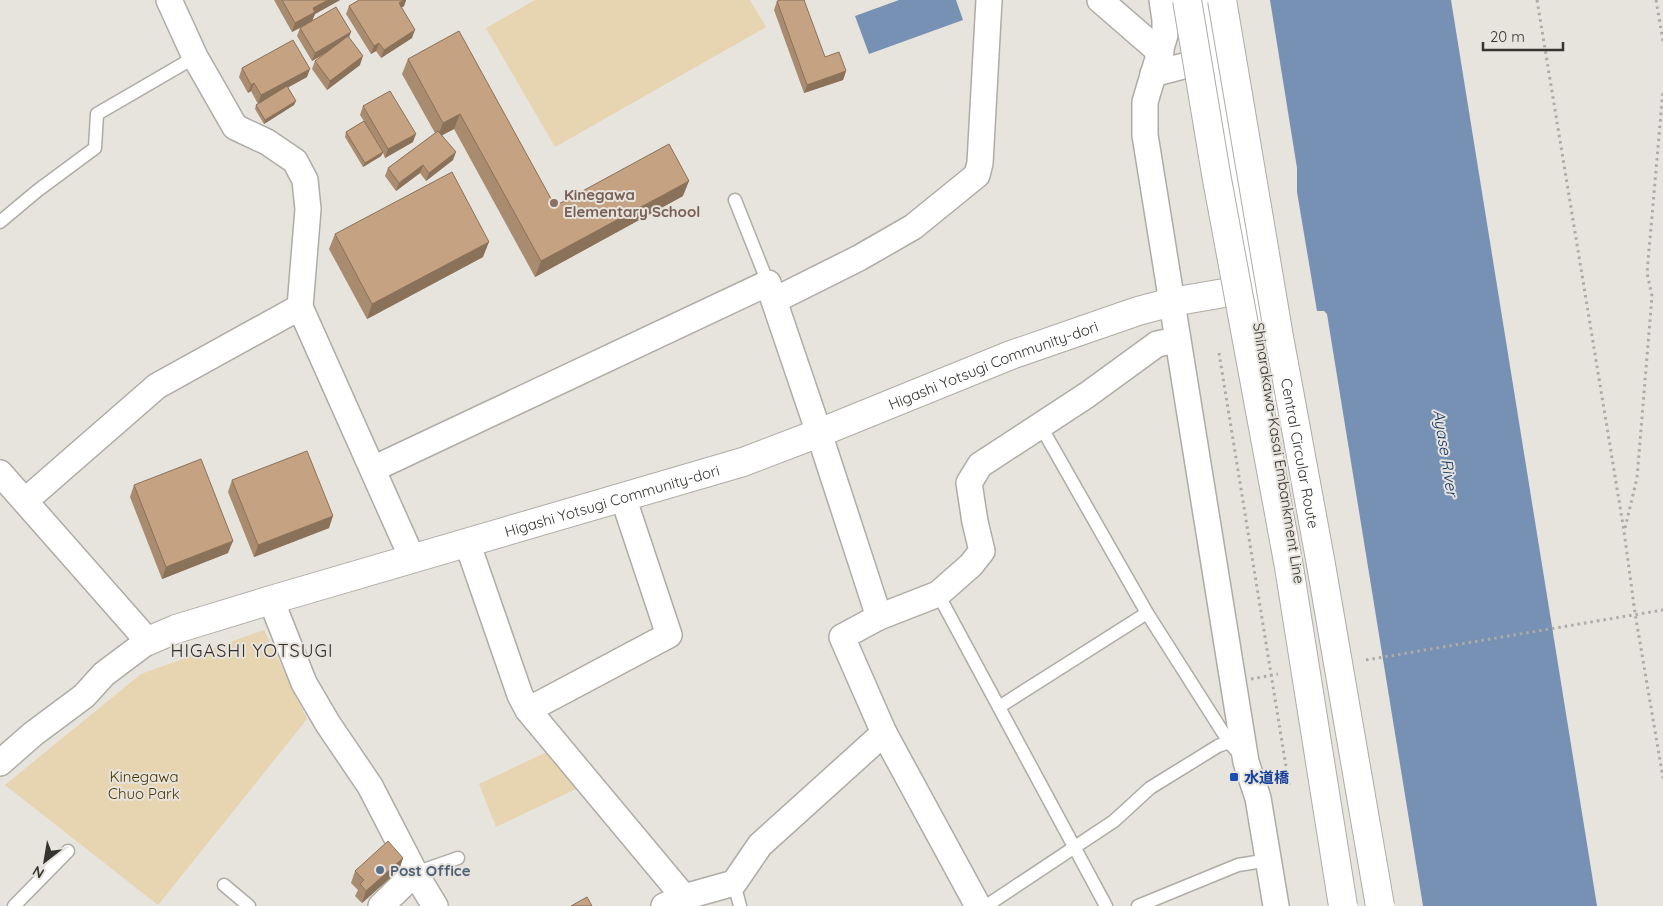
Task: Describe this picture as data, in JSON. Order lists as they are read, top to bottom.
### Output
{
  "streets": {
    "main road": ["Higashi Yotsugi Community-dori", "Shinarakawa-Kasai Embankment Line", "Central Circular Route"]
  },
  "crossings": [
    ["Higashi Yotsugi Community-dori", "Shinarakawa-Kasai Embankment Line"]
  ],
  "districts": ["HIGASHI YOTSUGI"],
  "water": ["Ayase River"],
  "parks": ["Kinegawa Chuo Park"],
  "places": {
    "other": ["Kinegawa Elementary School", "Post Office"],
    "transit": ["水道橋"]
  },
  "scale_bar": "20 m",
  "north": "bottom left"
}
